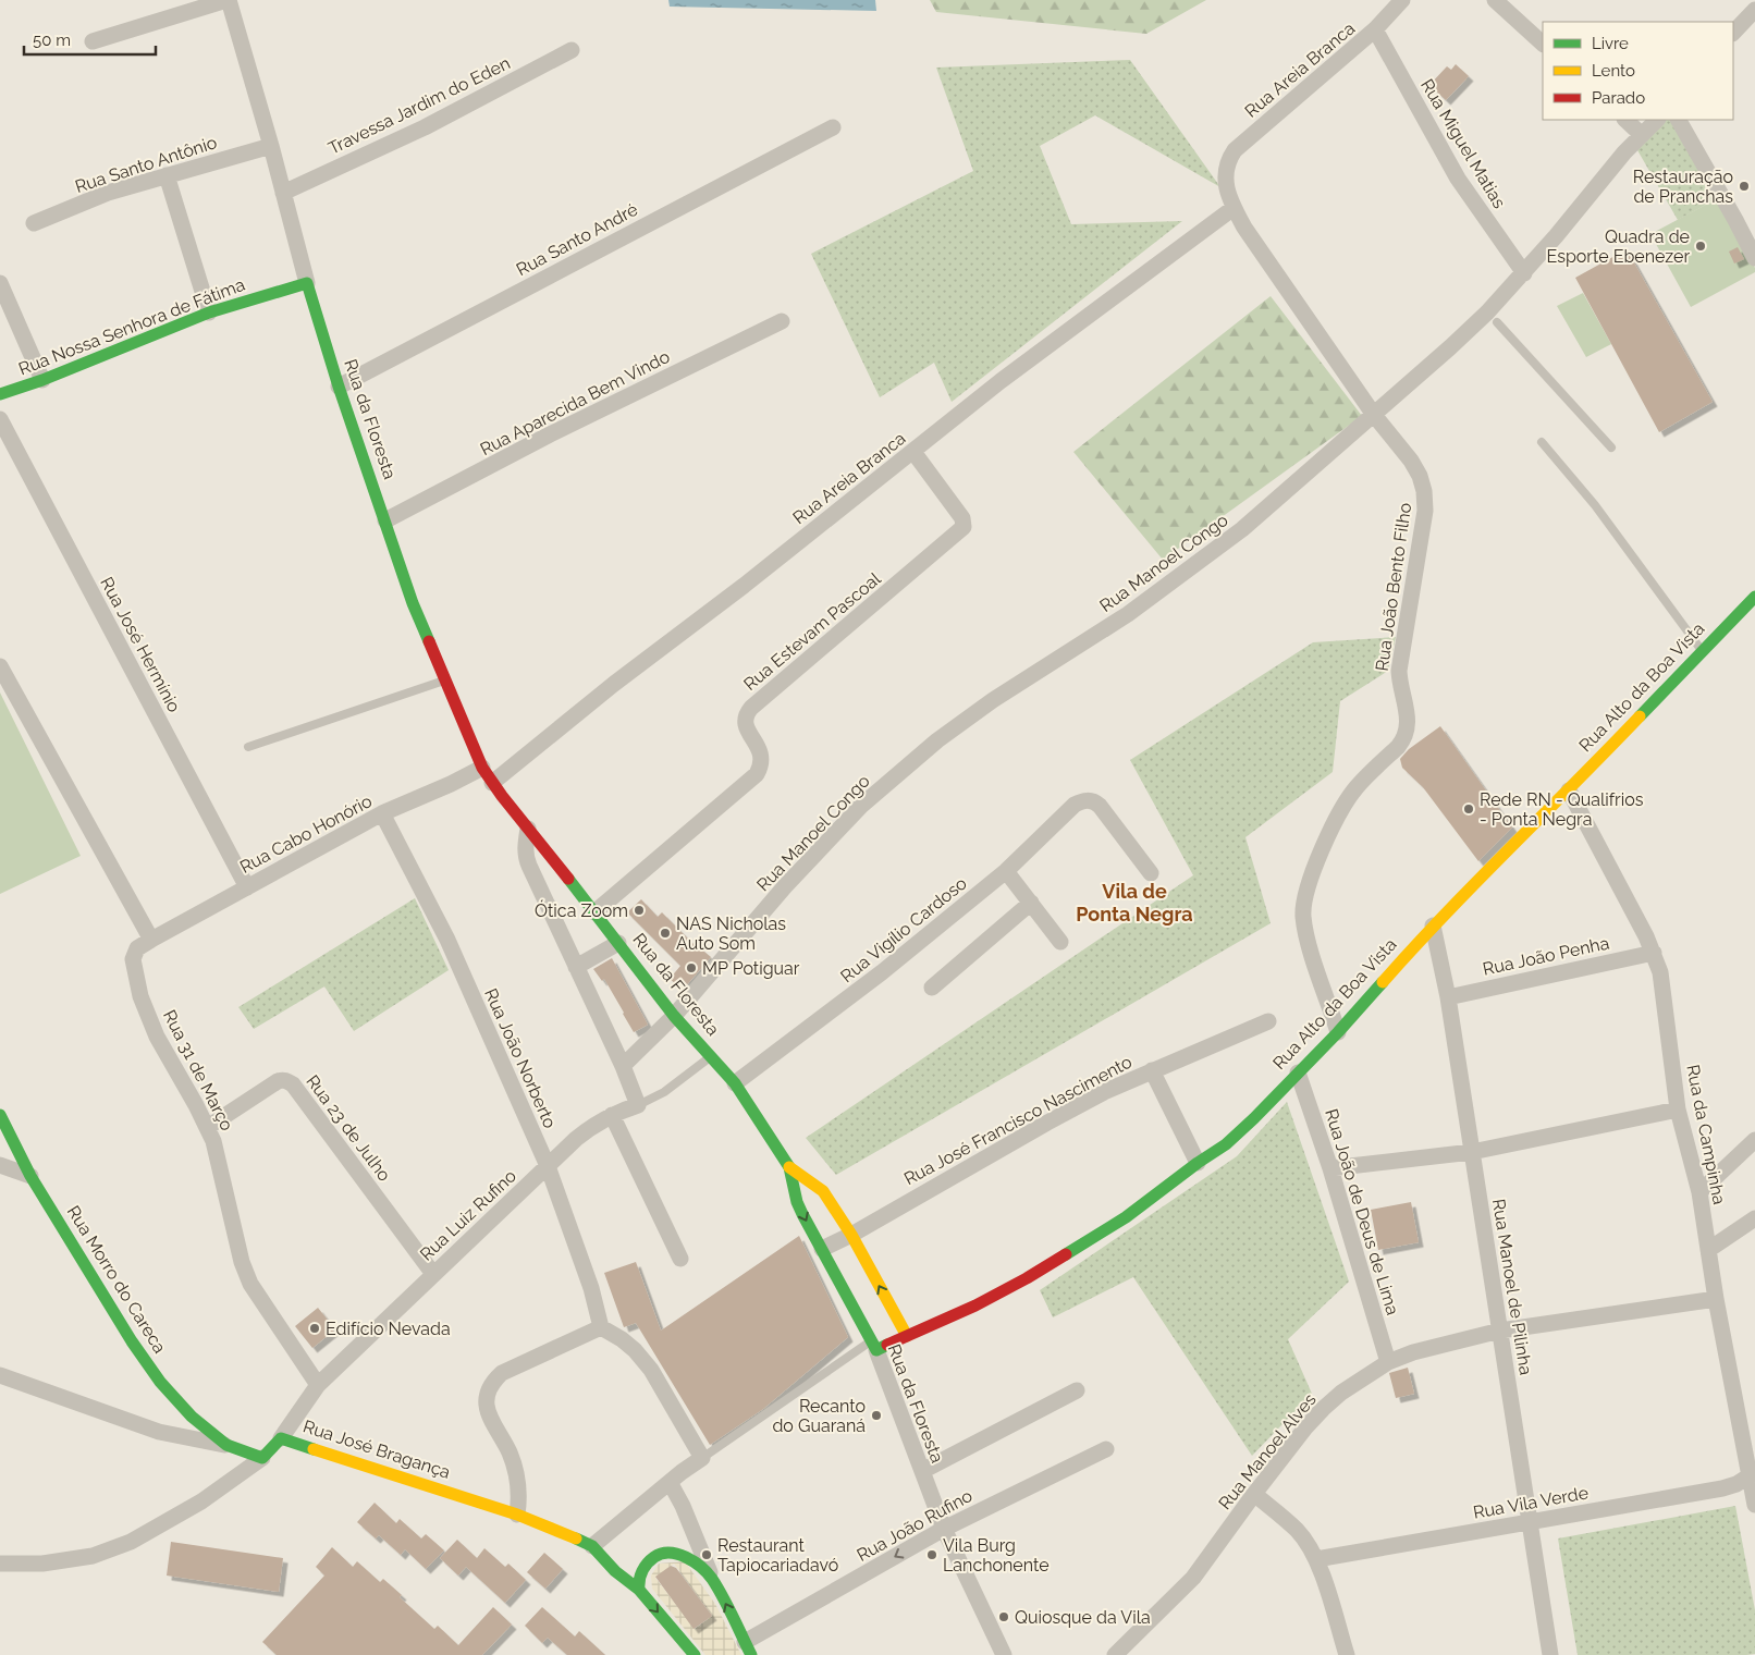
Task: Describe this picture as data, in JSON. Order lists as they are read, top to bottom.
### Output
{
  "streets": {
    "street": [
      "Rua Areia Branca",
      "Travessa Jardim do Eden",
      "Rua Miguel Matias",
      "Rua Santo Antônio",
      "Rua Santo André",
      "Rua Nossa Senhora de Fátima",
      "Rua Aparecida Bem Vindo",
      "Rua da Floresta",
      "Rua Manoel Congo",
      "Rua João Bento Filho",
      "Rua Estevam Pascoal",
      "Rua José Hermínio",
      "Rua Alto da Boa Vista",
      "Rua Cabo Honório",
      "Rua Vigílio Cardoso",
      "Rua João Penha",
      "Rua João Norberto",
      "Rua 31 de Março",
      "Rua José Francisco Nascimento",
      "Rua 23 de Julho",
      "Rua da Campinha",
      "Rua João de Deus de Lima",
      "Rua Luiz Rufino",
      "Rua Morro do Careca",
      "Rua Manoel de Pilinha",
      "Rua José Bragança",
      "Rua Manoel Alves",
      "Rua Vila Verde",
      "Rua João Rufino"
    ]
  },
  "crossings": [
    ["Rua Areia Branca", "Rua Miguel Matias"],
    ["Rua Areia Branca", "Rua da Floresta"],
    ["Rua Areia Branca", "Rua João Bento Filho"],
    ["Rua Areia Branca", "Rua Estevam Pascoal"],
    ["Travessa Jardim do Eden", "Rua da Floresta"],
    ["Rua Miguel Matias", "Rua Manoel Congo"],
    ["Rua Santo Antônio", "Rua da Floresta"],
    ["Rua Santo André", "Rua da Floresta"],
    ["Rua Nossa Senhora de Fátima", "Rua da Floresta"],
    ["Rua Aparecida Bem Vindo", "Rua da Floresta"],
    ["Rua da Floresta", "Rua Manoel Congo"],
    ["Rua da Floresta", "Rua Estevam Pascoal"],
    ["Rua da Floresta", "Rua Alto da Boa Vista"],
    ["Rua da Floresta", "Rua Cabo Honório"],
    ["Rua da Floresta", "Rua Vigílio Cardoso"],
    ["Rua da Floresta", "Rua José Francisco Nascimento"],
    ["Rua da Floresta", "Rua Luiz Rufino"],
    ["Rua da Floresta", "Rua João Rufino"],
    ["Rua Manoel Congo", "Rua João Bento Filho"],
    ["Rua João Bento Filho", "Rua Alto da Boa Vista"],
    ["Rua José Hermínio", "Rua Cabo Honório"],
    ["Rua Alto da Boa Vista", "Rua da Campinha"],
    ["Rua Alto da Boa Vista", "Rua João de Deus de Lima"],
    ["Rua Alto da Boa Vista", "Rua Manoel de Pilinha"],
    ["Rua Cabo Honório", "Rua João Norberto"],
    ["Rua Cabo Honório", "Rua 31 de Março"],
    ["Rua João Penha", "Rua da Campinha"],
    ["Rua João Penha", "Rua Manoel de Pilinha"],
    ["Rua João Norberto", "Rua Luiz Rufino"],
    ["Rua 31 de Março", "Rua 23 de Julho"],
    ["Rua 31 de Março", "Rua Luiz Rufino"],
    ["Rua 23 de Julho", "Rua Luiz Rufino"],
    ["Rua da Campinha", "Rua Manoel Alves"],
    ["Rua da Campinha", "Rua Vila Verde"],
    ["Rua João de Deus de Lima", "Rua Manoel Alves"],
    ["Rua Luiz Rufino", "Rua José Bragança"],
    ["Rua Manoel de Pilinha", "Rua Manoel Alves"],
    ["Rua Manoel de Pilinha", "Rua Vila Verde"]
  ],
  "one_way": ["Rua João Rufino"],
  "districts": ["Vila de Ponta Negra"],
  "places": [
    "Restauração de Pranchas",
    "Quadra de Esporte Ebenezer",
    "Rede RN - Qualifrios - Ponta Negra",
    "Ótica Zoom",
    "NAS Nicholas Auto Som",
    "MP Potiguar",
    "Edifício Nevada",
    "Recanto do Guaraná",
    "Restaurant Tapiocariadavó",
    "Vila Burg Lanchonente",
    "Quiosque da Vila"
  ],
  "legend": ["Livre", "Lento", "Parado"],
  "scale_bar": "50 m"
}
